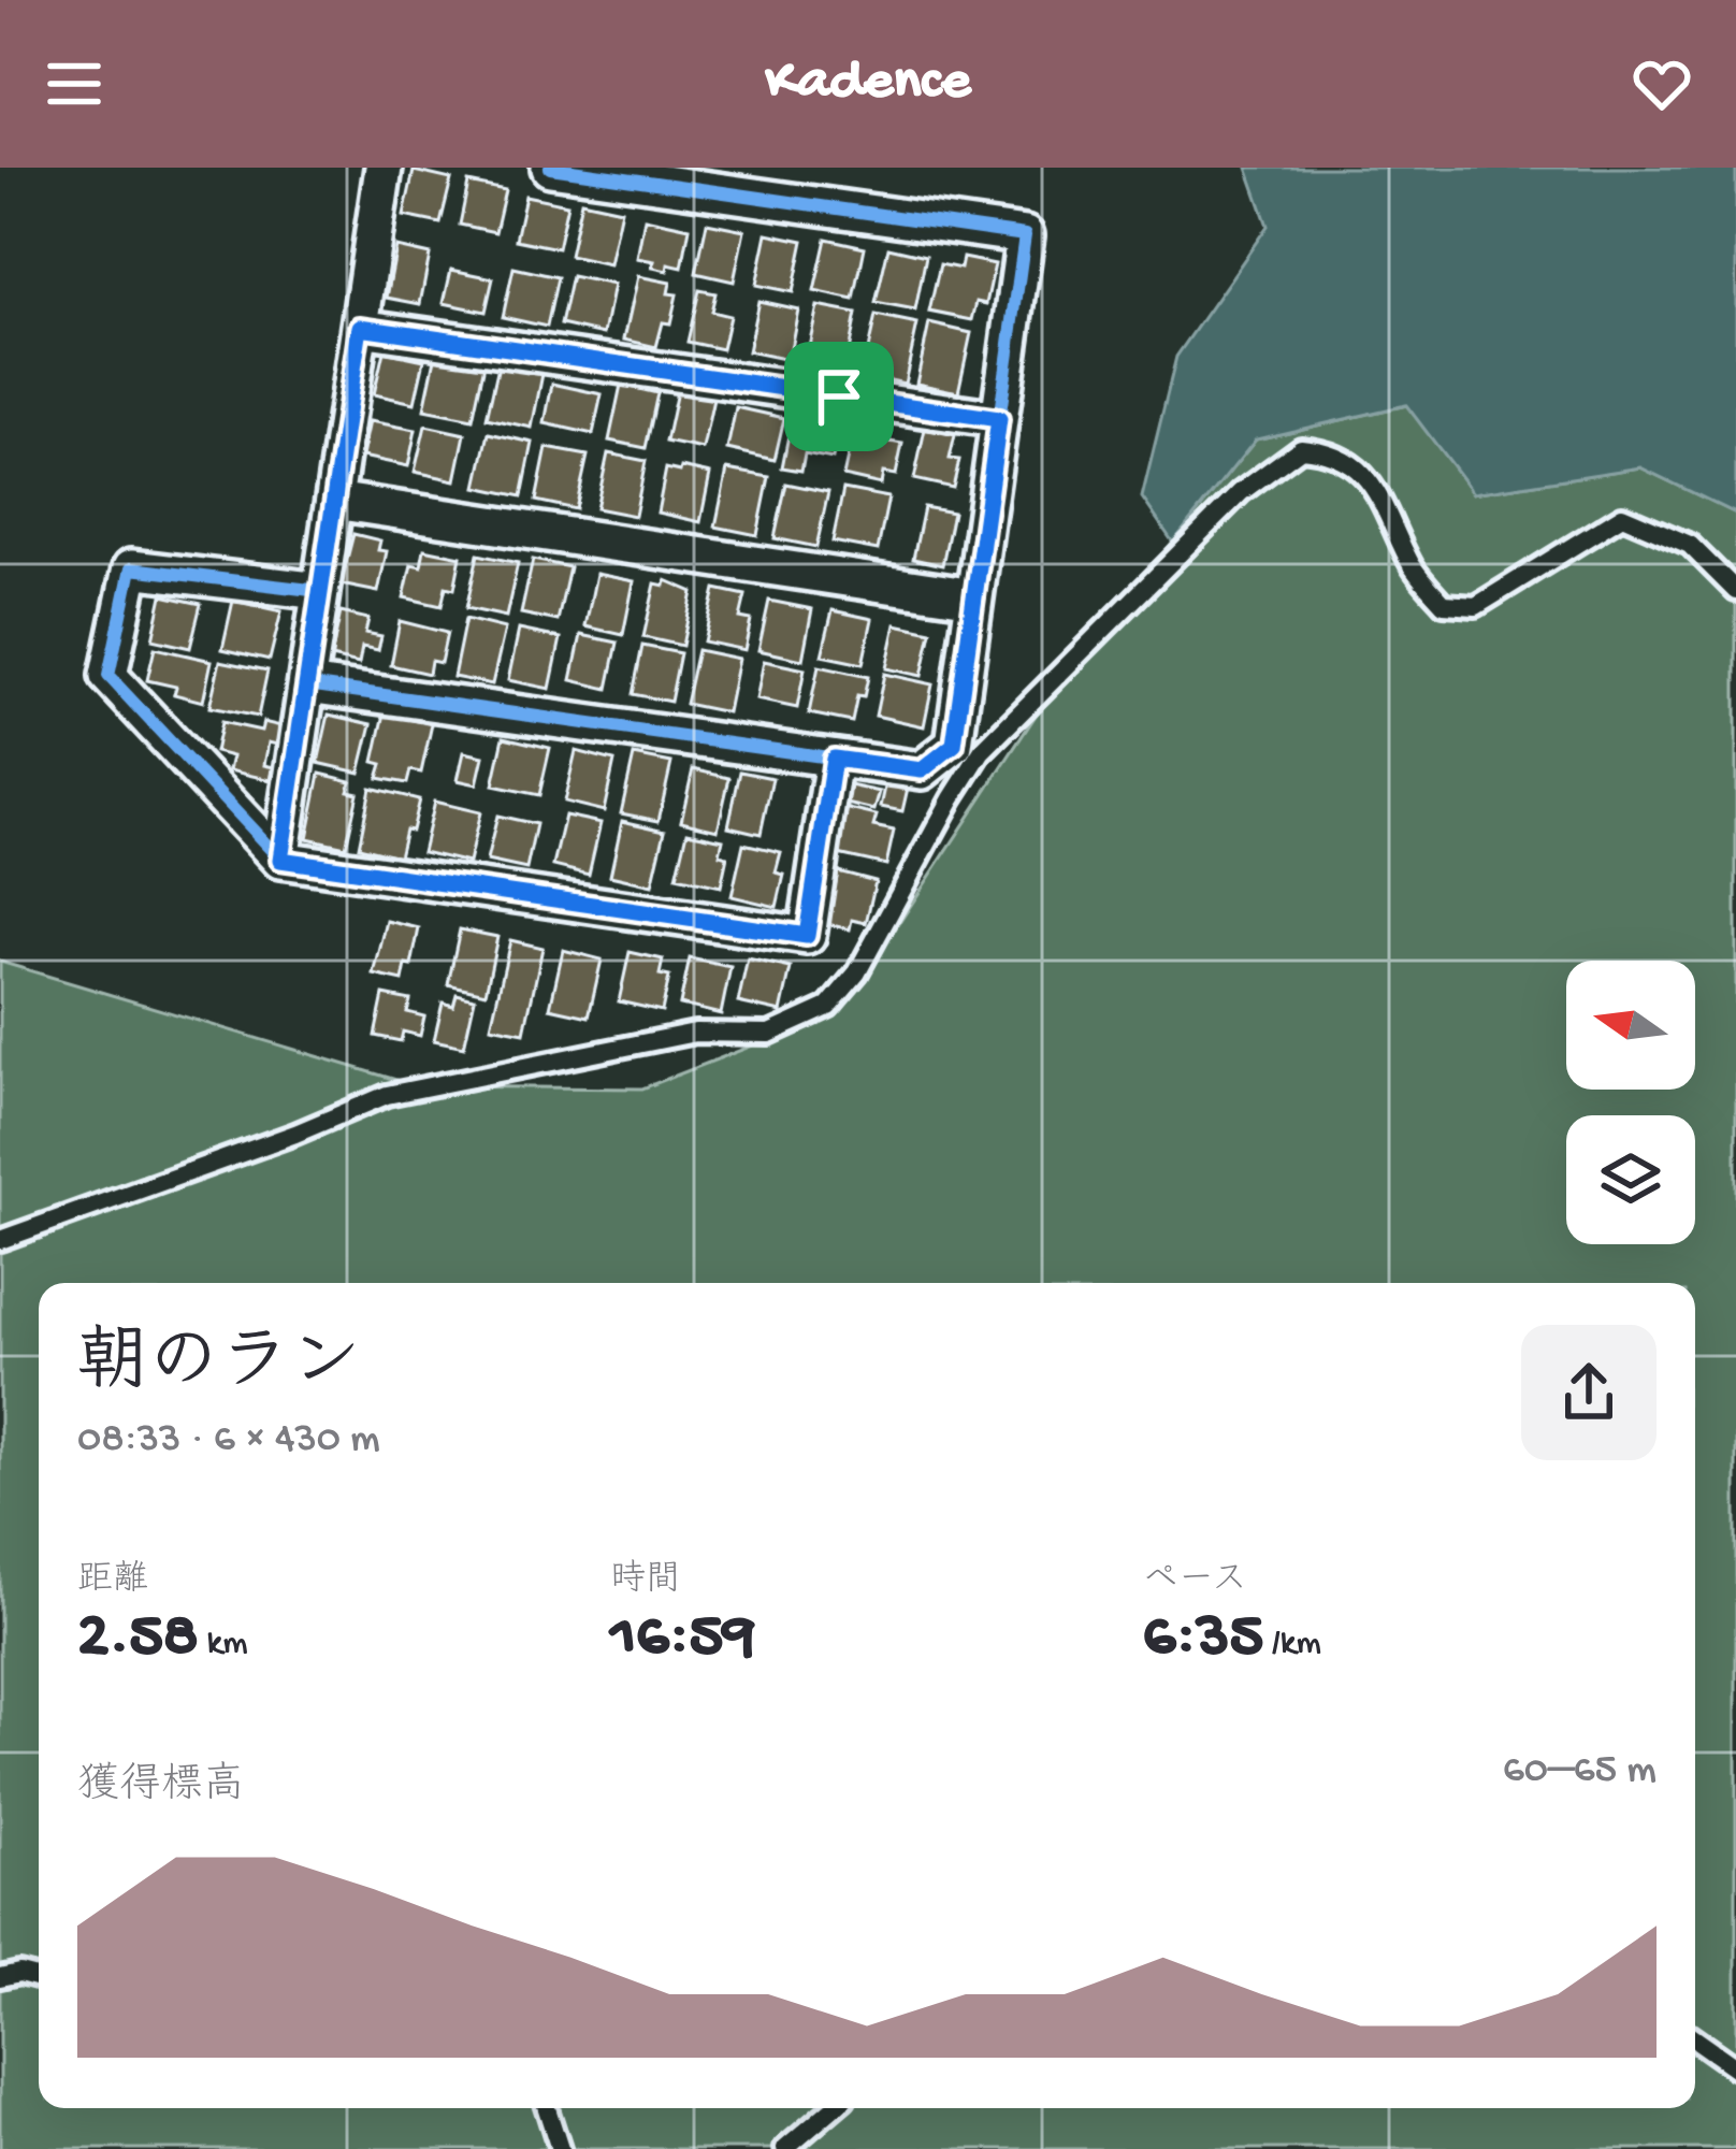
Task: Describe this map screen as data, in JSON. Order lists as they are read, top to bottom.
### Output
{
  "north": "left",
  "page": {
    "header": "Kadence",
    "heading": ["朝のラン", "08:33 · 6 × 430 m"],
    "stats": [
      ["距離", "2.58 km"],
      ["時間", "16:59"],
      ["ペース", "6:35 /km"]
    ],
    "chart": ["獲得標高", "60–65 m"]
  }
}
